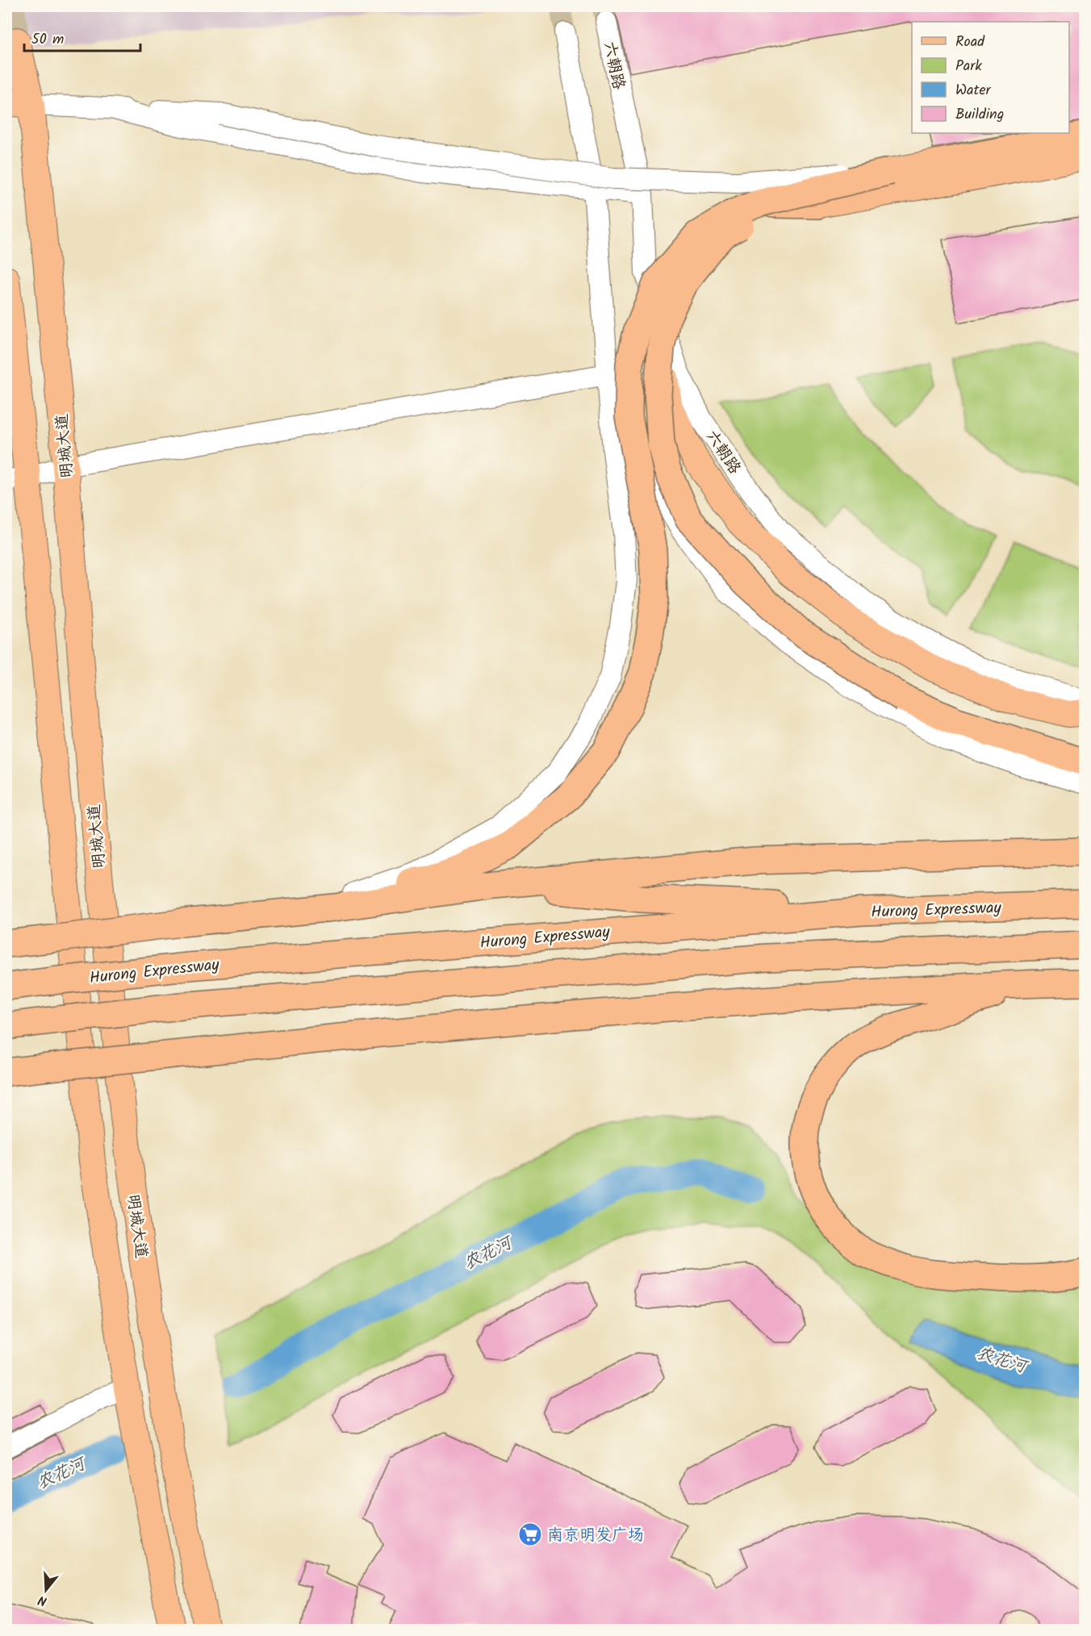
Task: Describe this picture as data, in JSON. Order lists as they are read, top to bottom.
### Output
{
  "streets": {
    "highway": ["Hurong Expressway"],
    "main road": ["明城大道"],
    "street": ["六朝路"]
  },
  "water": ["农花河"],
  "places": {
    "supermarket": ["南京明发广场"]
  },
  "legend": [
    "Road",
    "Park",
    "Water",
    "Building"
  ],
  "scale_bar": "50 m",
  "north": "bottom"
}
